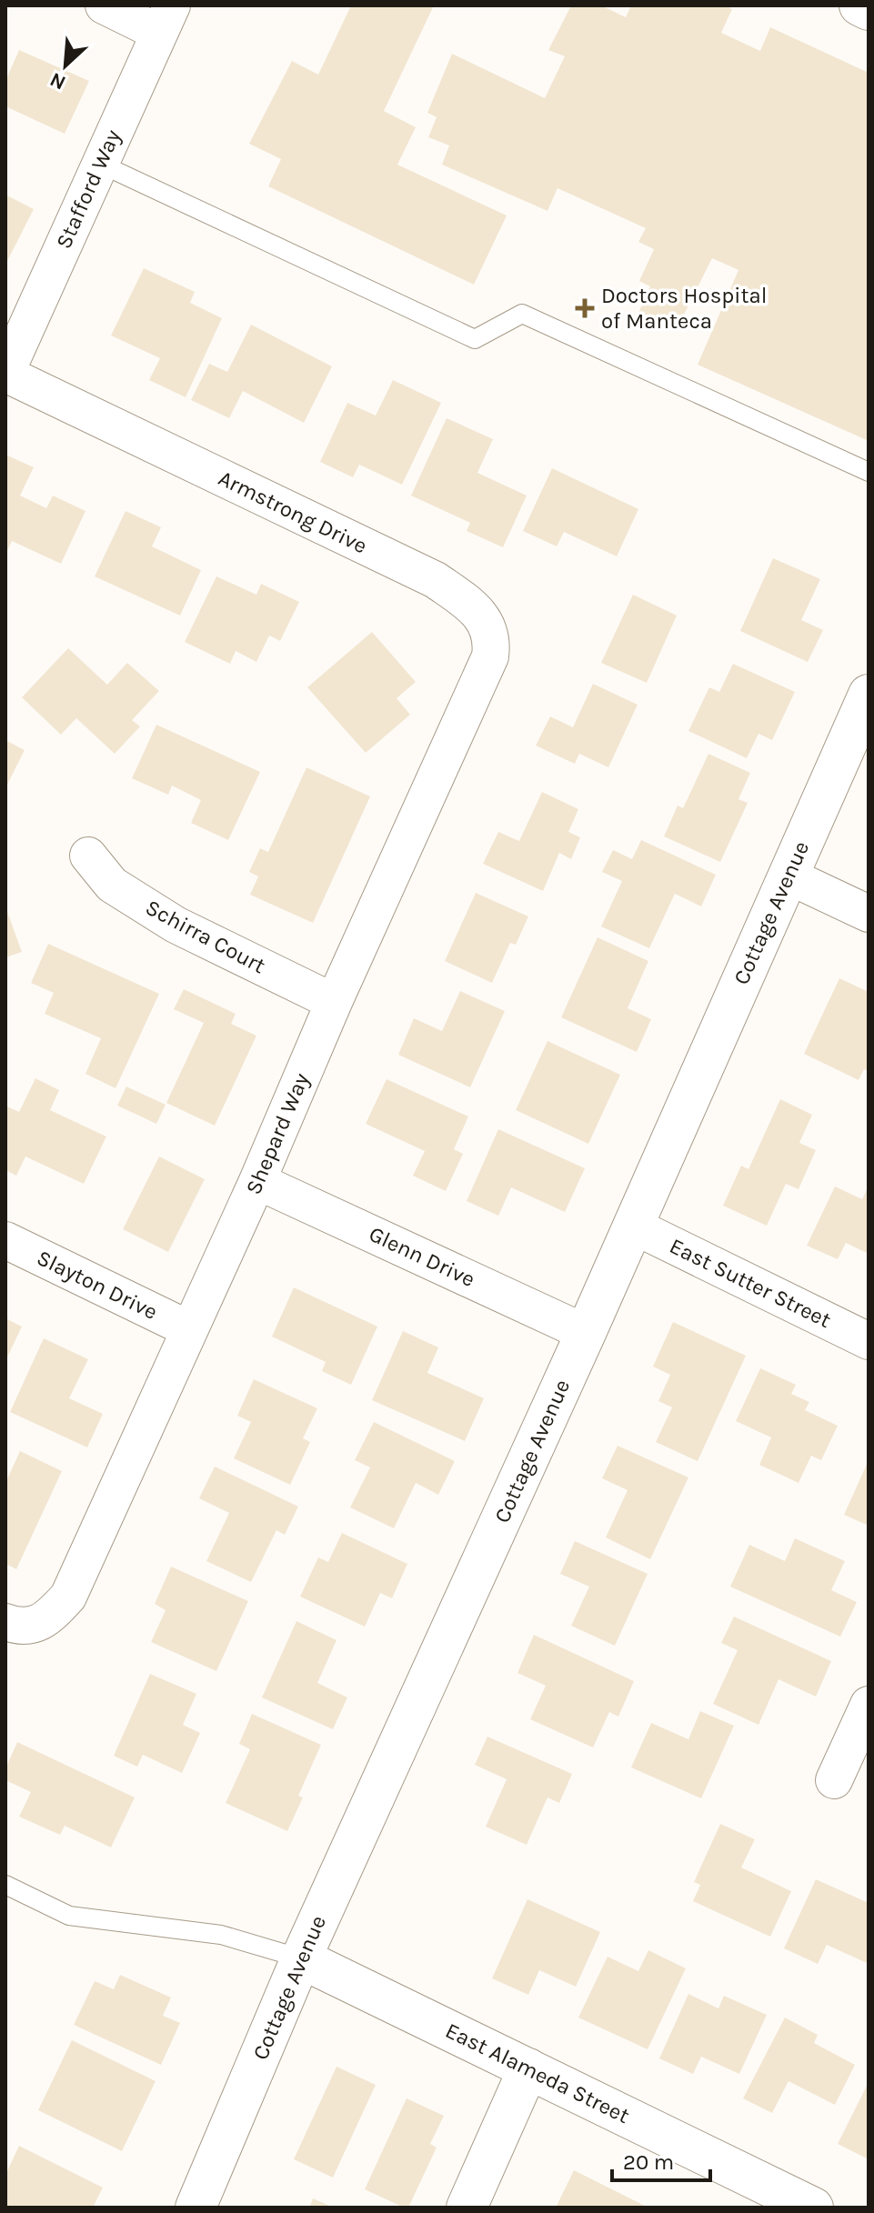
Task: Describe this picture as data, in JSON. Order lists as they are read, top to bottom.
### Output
{
  "streets": {
    "street": [
      "Stafford Way",
      "Armstrong Drive",
      "Cottage Avenue",
      "Schirra Court",
      "Shepard Way",
      "Glenn Drive",
      "East Sutter Street",
      "Slayton Drive",
      "East Alameda Street"
    ]
  },
  "crossings": [
    ["Stafford Way", "Armstrong Drive"],
    ["Armstrong Drive", "Shepard Way"],
    ["Cottage Avenue", "Glenn Drive"],
    ["Cottage Avenue", "East Sutter Street"],
    ["Cottage Avenue", "East Alameda Street"],
    ["Schirra Court", "Shepard Way"],
    ["Shepard Way", "Glenn Drive"],
    ["Shepard Way", "Slayton Drive"]
  ],
  "places": {
    "health": ["Doctors Hospital of Manteca"]
  },
  "scale_bar": "20 m",
  "north": "bottom left"
}
